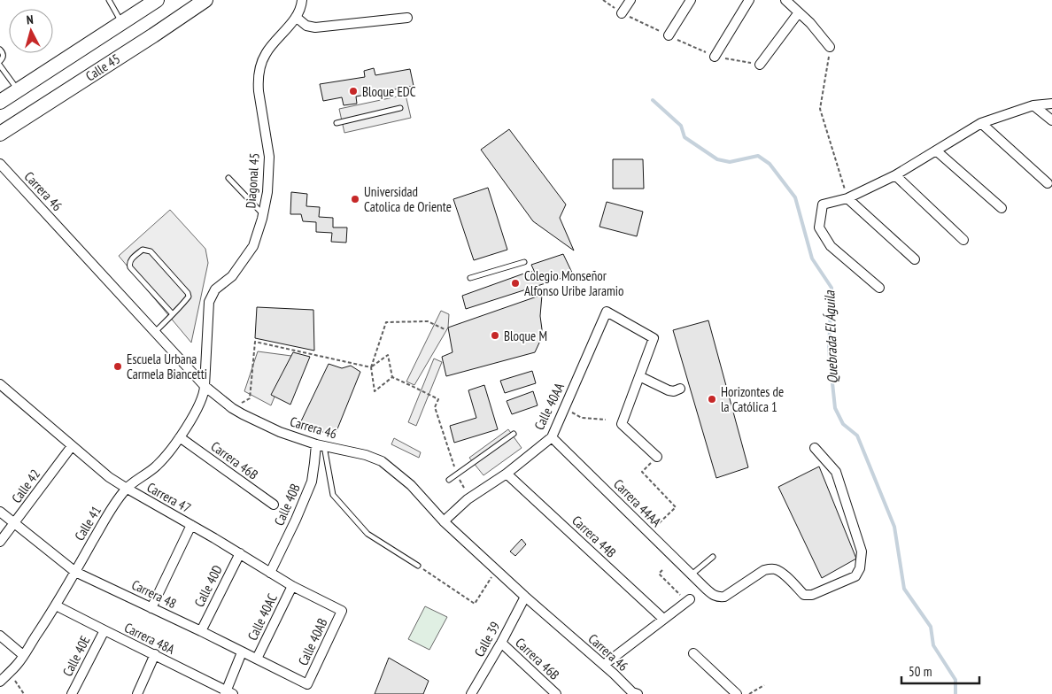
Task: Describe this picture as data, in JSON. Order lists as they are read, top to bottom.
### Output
{
  "streets": {
    "main road": ["Calle 45"],
    "street": [
      "Diagonal 45",
      "Carrera 46",
      "Calle 40AA",
      "Carrera 46B",
      "Calle 42",
      "Carrera 47",
      "Carrera 44AA",
      "Calle 40B",
      "Calle 41",
      "Carrera 44B",
      "Calle 40D",
      "Carrera 48",
      "Calle 40AC",
      "Carrera 48A",
      "Calle 39",
      "Calle 40AB",
      "Calle 40E"
    ]
  },
  "crossings": [
    ["Diagonal 45", "Carrera 46"],
    ["Diagonal 45", "Calle 41"],
    ["Carrera 46", "Calle 40AA"],
    ["Carrera 46", "Calle 40B"],
    ["Carrera 46", "Calle 41"],
    ["Carrera 46", "Calle 39"],
    ["Calle 40AA", "Carrera 44AA"],
    ["Calle 40AA", "Carrera 44B"],
    ["Carrera 46B", "Calle 41"],
    ["Carrera 46B", "Calle 39"],
    ["Calle 42", "Carrera 47"],
    ["Calle 42", "Carrera 48"],
    ["Carrera 47", "Calle 40B"],
    ["Carrera 47", "Calle 41"],
    ["Carrera 47", "Calle 40D"],
    ["Carrera 47", "Calle 40AC"],
    ["Carrera 47", "Calle 40AB"],
    ["Calle 41", "Carrera 48"],
    ["Calle 41", "Carrera 48A"],
    ["Calle 40D", "Carrera 48"],
    ["Carrera 48", "Calle 40AC"],
    ["Carrera 48", "Calle 40AB"],
    ["Calle 40AC", "Carrera 48A"],
    ["Carrera 48A", "Calle 40E"]
  ],
  "water": ["Quebrada El Águila"],
  "places": [
    "Bloque EDC",
    "Universidad Catolica de Oriente",
    "Colegio Monseñor Alfonso Uribe Jaramio",
    "Bloque M",
    "Escuela Urbana Carmela Biancetti",
    "Horizontes de la Católica 1"
  ],
  "scale_bar": "50 m",
  "north": "top"
}
